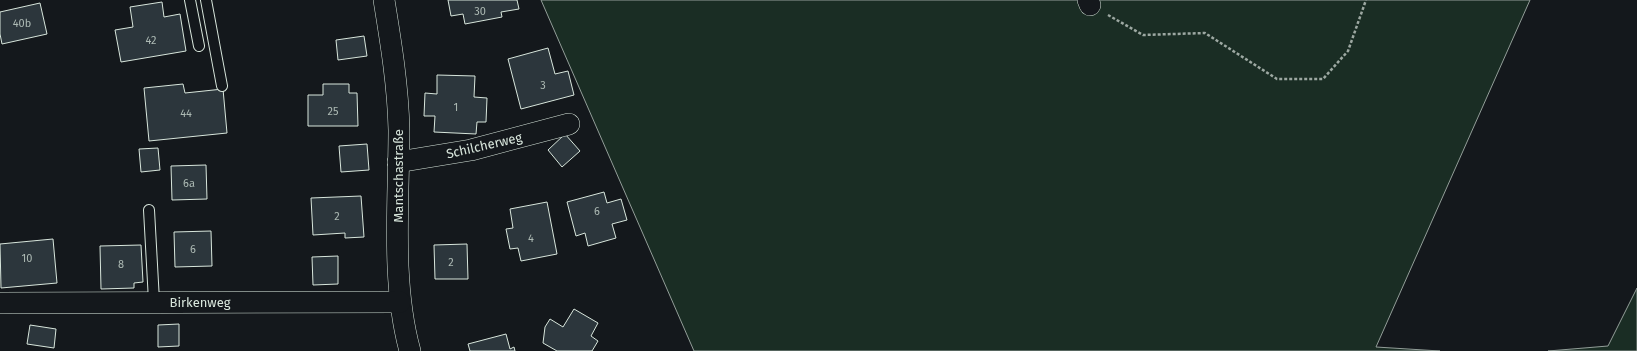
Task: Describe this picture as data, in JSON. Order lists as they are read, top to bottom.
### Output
{
  "streets": {
    "street": ["Schilcherweg", "Mantschastraße", "Birkenweg"]
  },
  "crossings": [
    ["Schilcherweg", "Mantschastraße"],
    ["Mantschastraße", "Birkenweg"]
  ],
  "house_numbers": [
    "30",
    "40b",
    "42",
    "3",
    "1",
    "25",
    "44",
    "6a",
    "6",
    "2",
    "4",
    "6",
    "10",
    "2",
    "8"
  ]
}
